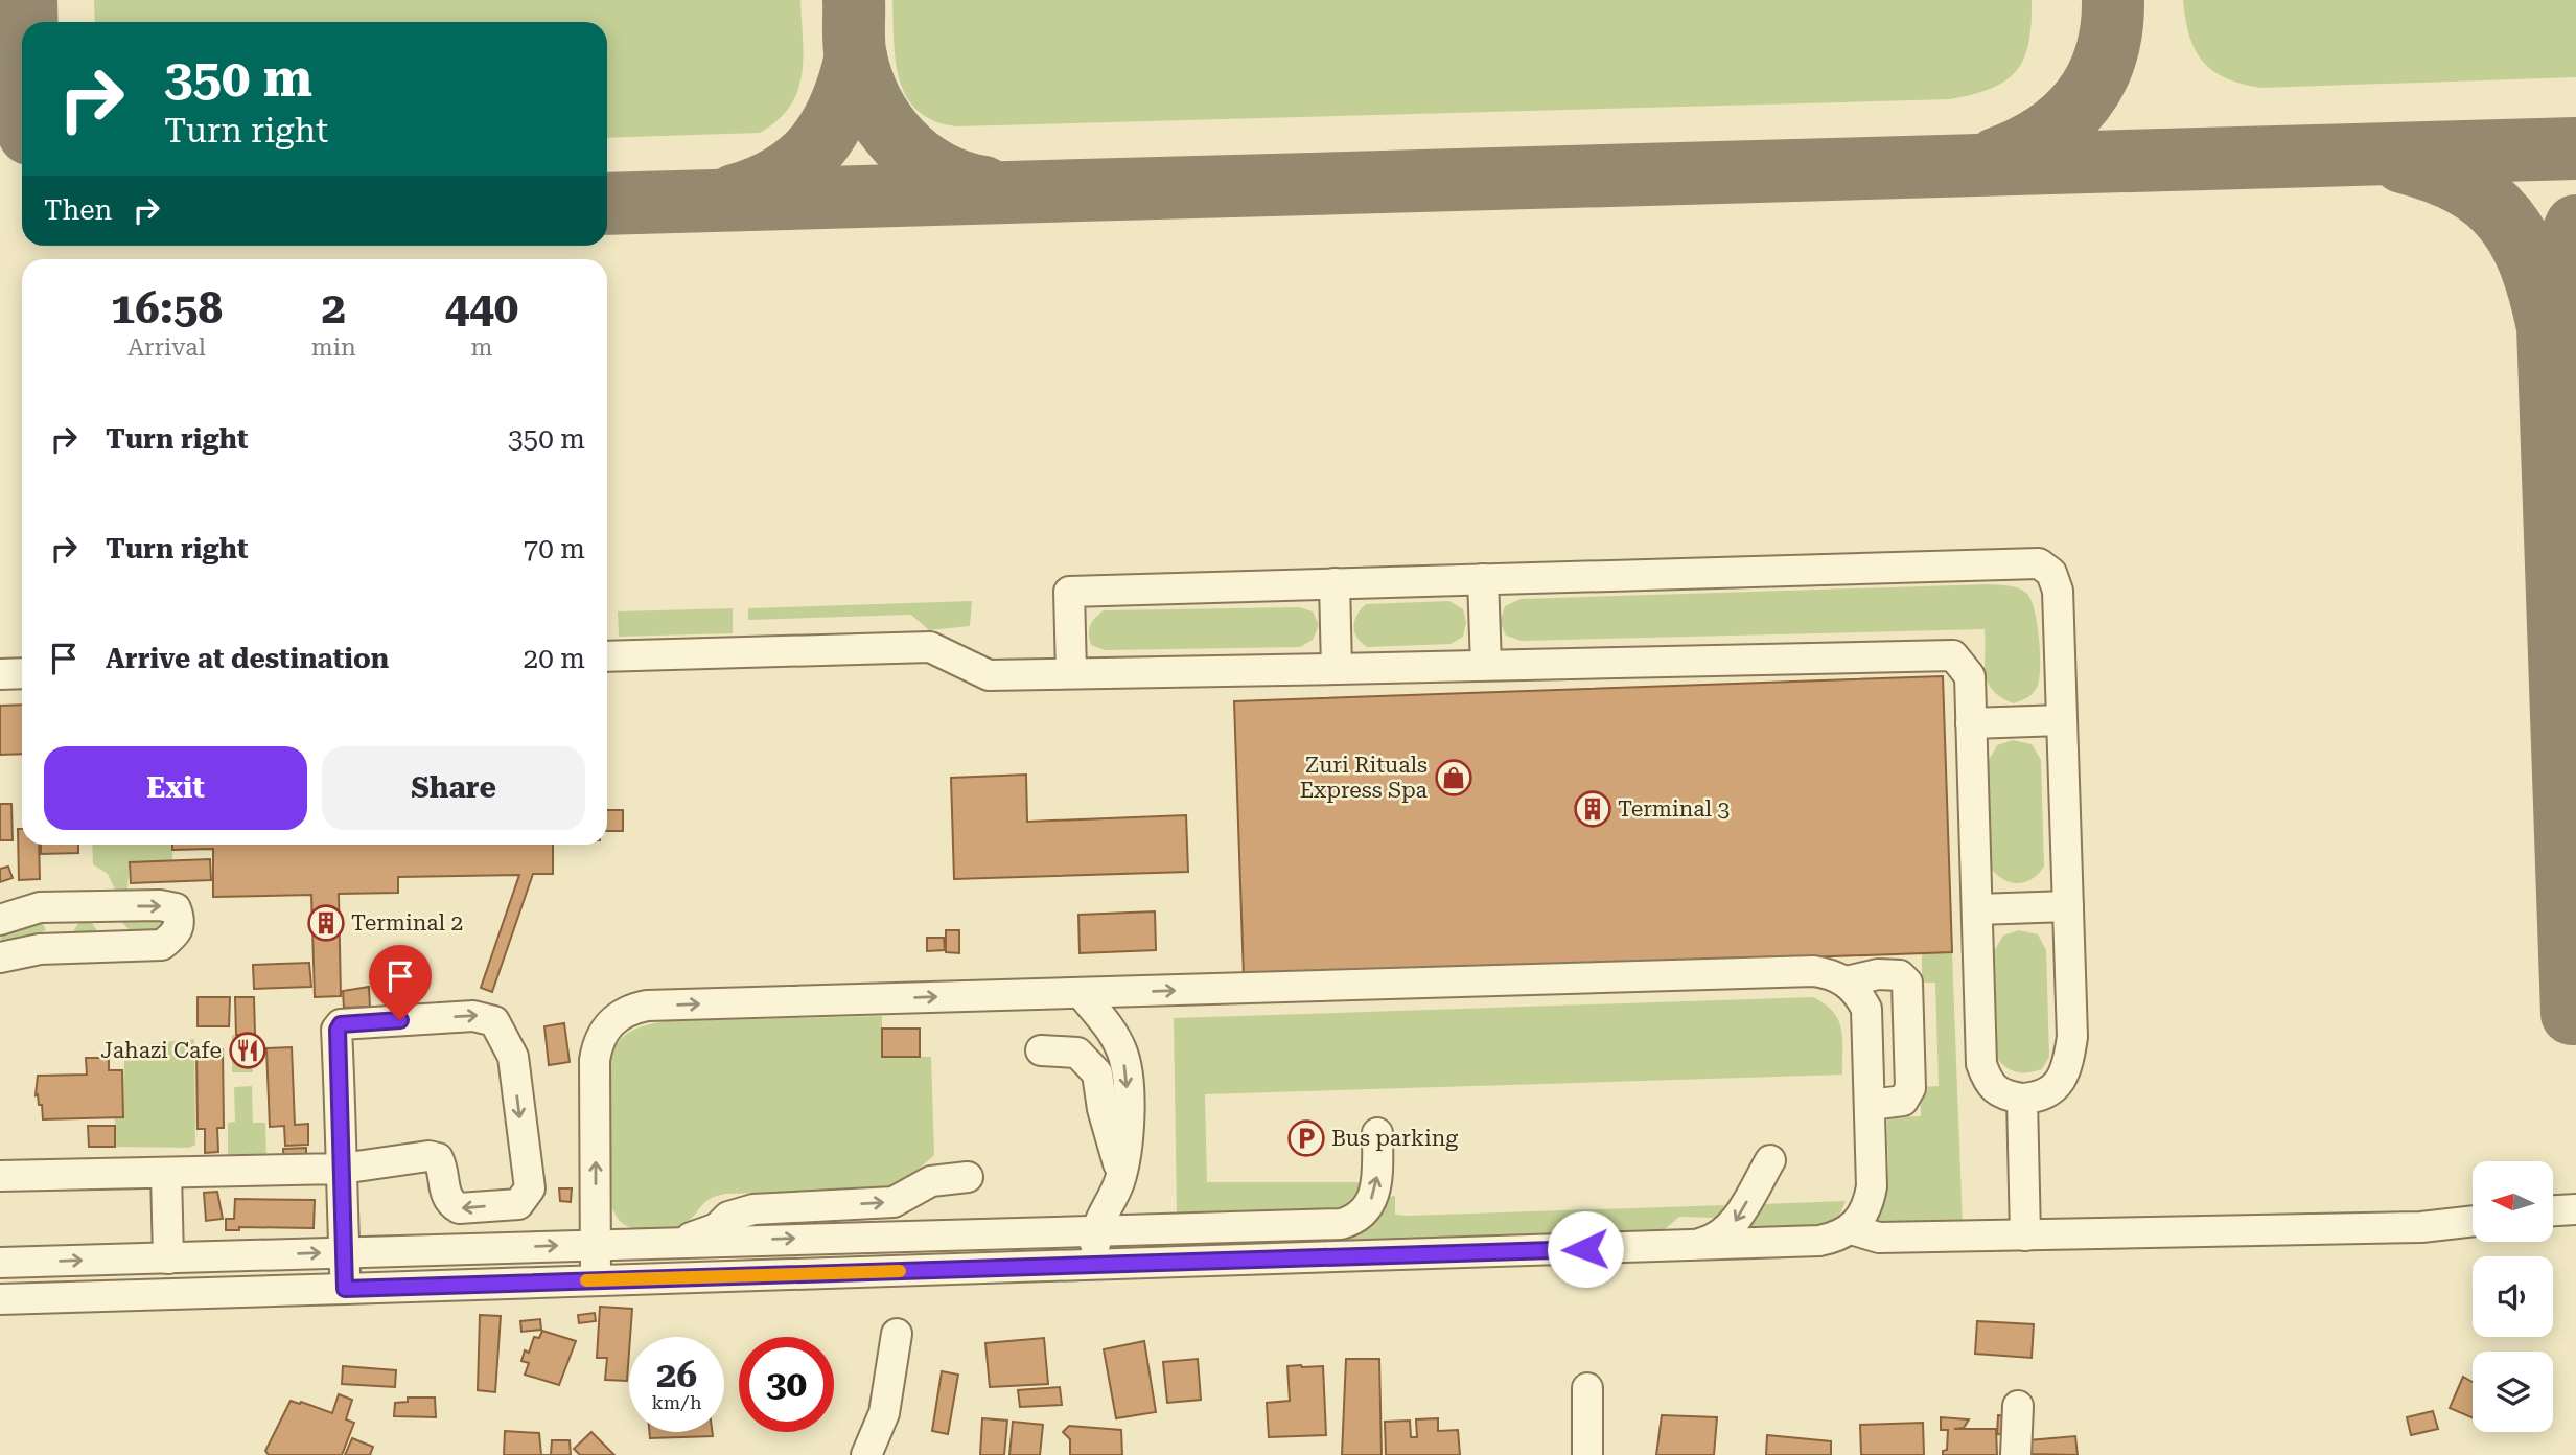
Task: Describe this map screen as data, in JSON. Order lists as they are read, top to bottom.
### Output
{
  "places": {
    "shop": ["Zuri Rituals Express Spa"],
    "building": ["Terminal 3", "Terminal 2"],
    "restaurant": ["Jahazi Cafe"],
    "parking": ["Bus parking"]
  },
  "north": "left",
  "page": {
    "turn": ["350 m", "Turn right"],
    "then": "Then",
    "eta": [
      "16:58",
      "Arrival",
      "2",
      "min",
      "440",
      "m"
    ],
    "list": [
      {
        "name": "Turn right",
        "value": "350 m"
      },
      {
        "name": "Turn right",
        "value": "70 m"
      },
      {
        "name": "Arrive at destination",
        "value": "20 m"
      }
    ],
    "buttons": ["Exit", "Share"],
    "speed": "26 km/h",
    "limit": "30"
  }
}
